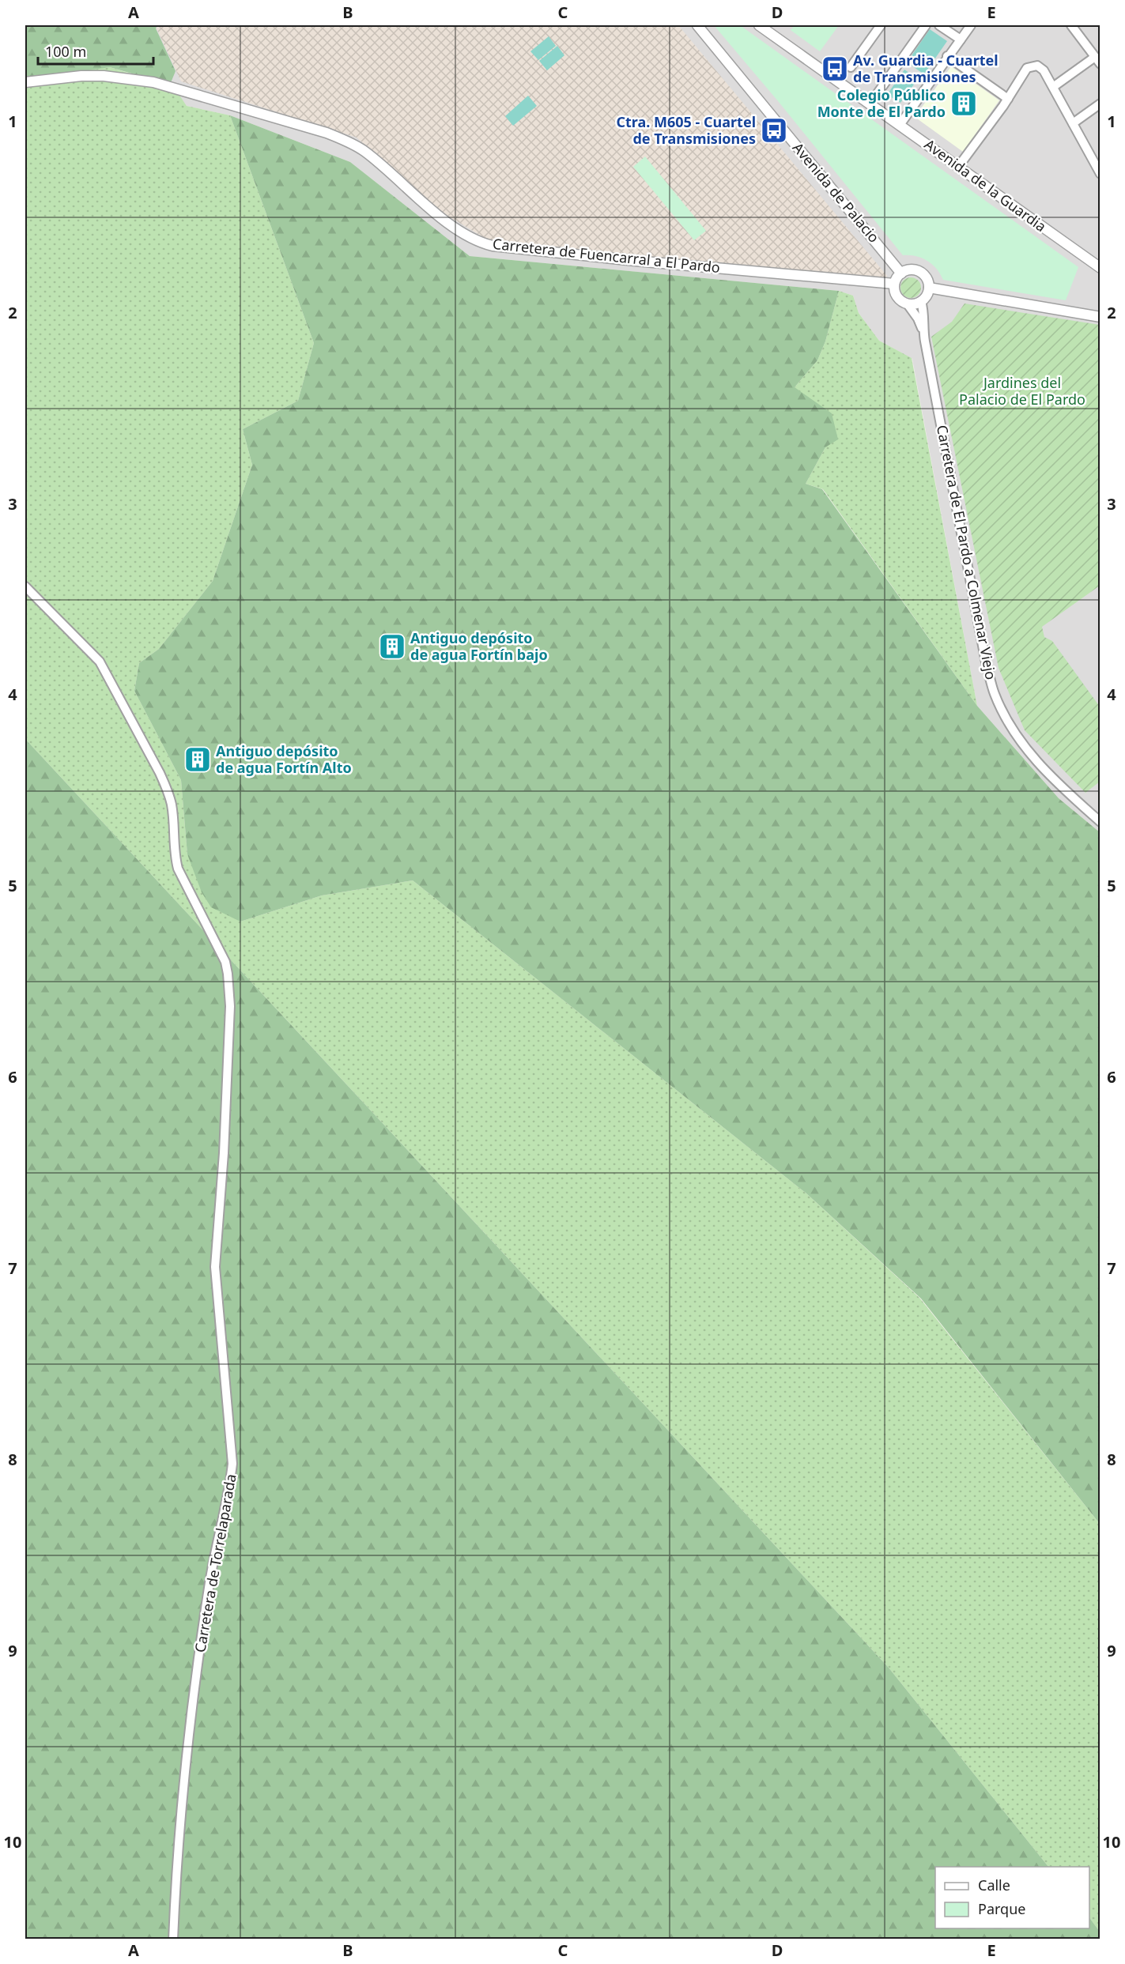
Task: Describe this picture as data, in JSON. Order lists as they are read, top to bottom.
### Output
{
  "streets": {
    "street": [
      "Avenida de la Guardia",
      "Avenida de Palacio",
      "Carretera de Fuencarral a El Pardo",
      "Carretera de El Pardo a Colmenar Viejo",
      "Carretera de Torrelaparada"
    ]
  },
  "crossings": [
    ["Avenida de Palacio", "Carretera de Fuencarral a El Pardo"]
  ],
  "parks": ["Jardines del Palacio de El Pardo"],
  "places": {
    "bus stop": ["Av. Guardia - Cuartel de Transmisiones", "Ctra. M605 - Cuartel de Transmisiones"],
    "building": ["Colegio Público Monte de El Pardo", "Antiguo depósito de agua Fortín bajo", "Antiguo depósito de agua Fortín Alto"]
  },
  "legend": ["Calle", "Parque"],
  "scale_bar": "100 m",
  "grid": {
    "columns": [
      "A",
      "B",
      "C",
      "D",
      "E"
    ],
    "rows": [
      "1",
      "2",
      "3",
      "4",
      "5",
      "6",
      "7",
      "8",
      "9",
      "10"
    ]
  }
}
